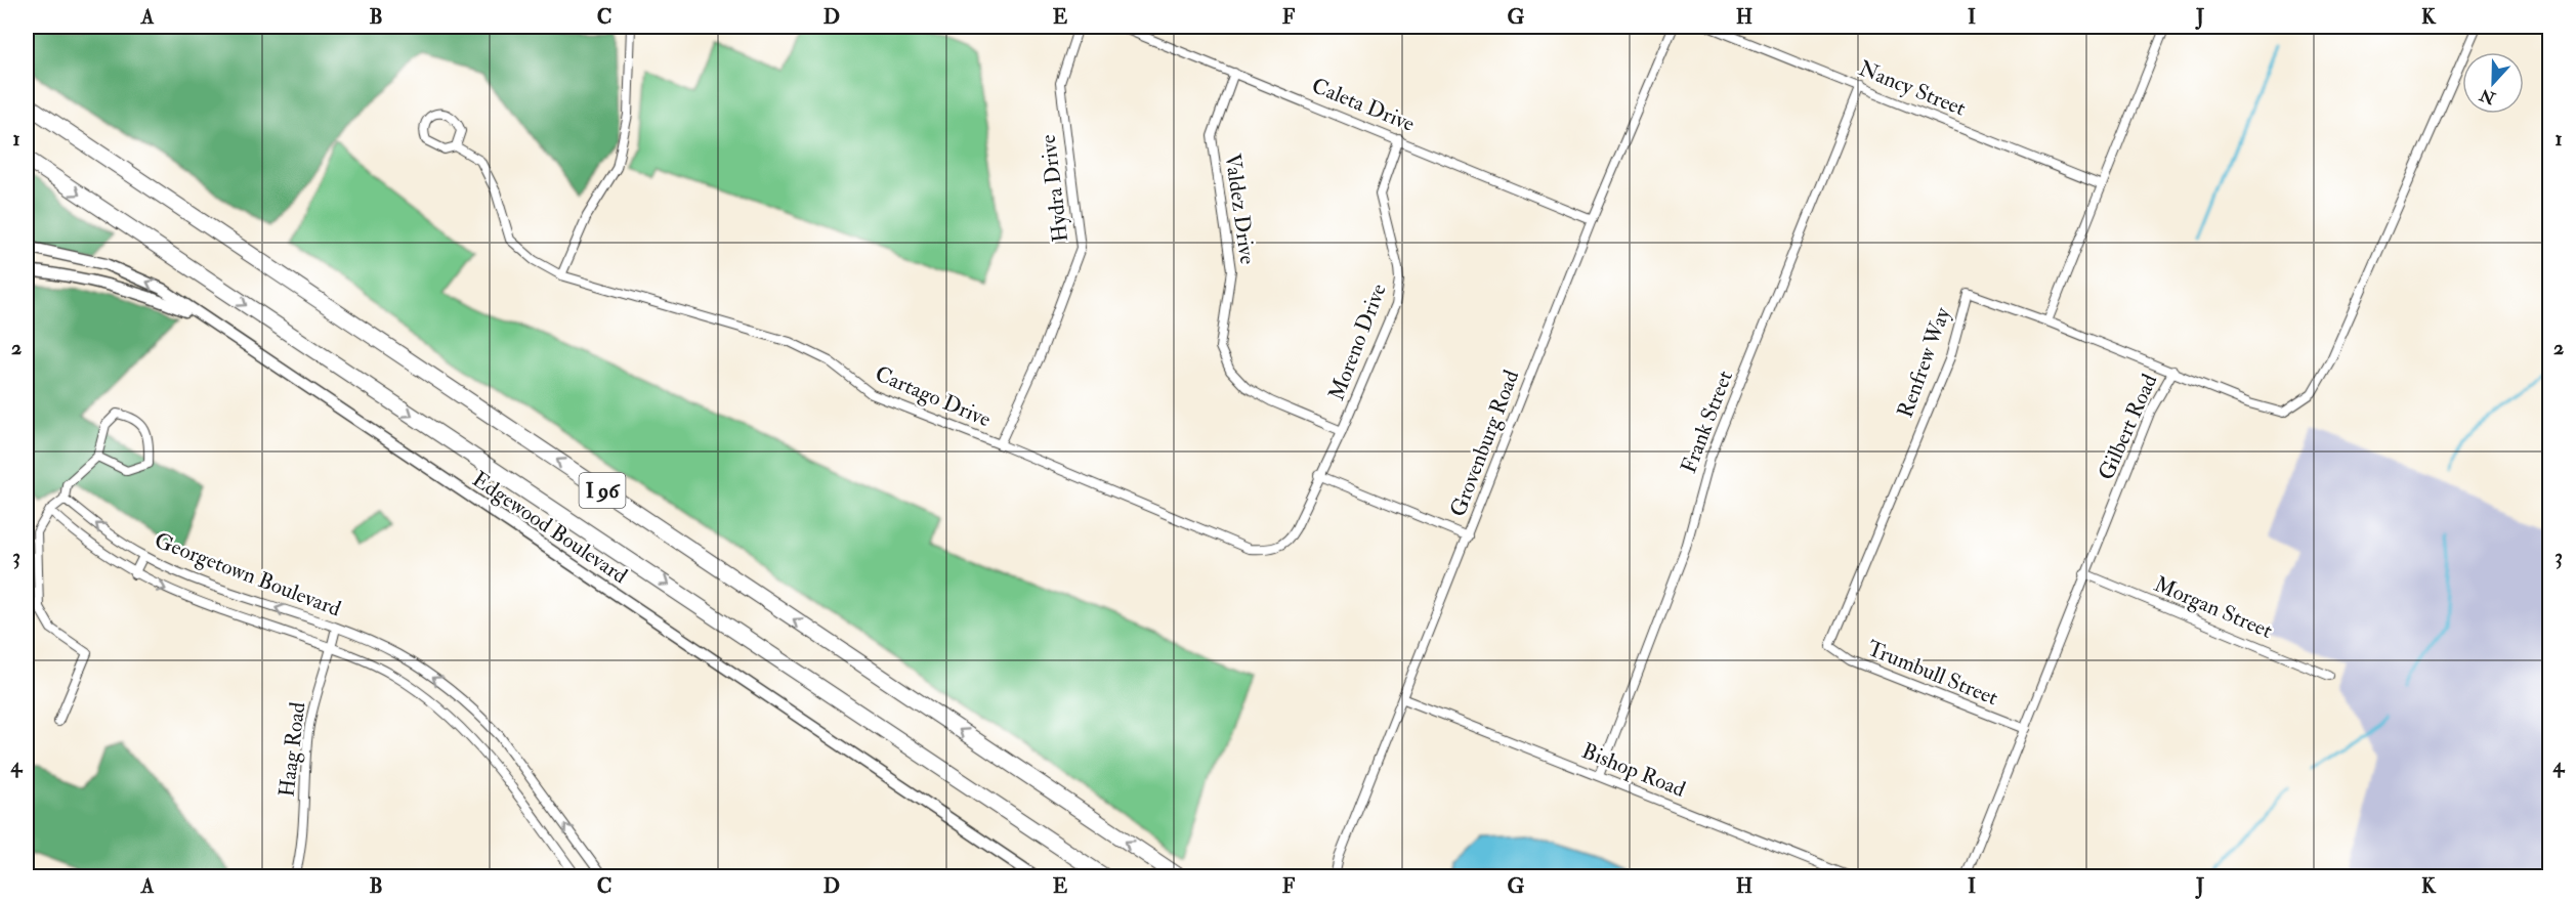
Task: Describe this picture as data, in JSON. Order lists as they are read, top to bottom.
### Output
{
  "streets": {
    "highway": ["I 96"],
    "street": [
      "Nancy Street",
      "Caleta Drive",
      "Hydra Drive",
      "Valdez Drive",
      "Moreno Drive",
      "Renfrew Way",
      "Cartago Drive",
      "Frank Street",
      "Gilbert Road",
      "Grovenburg Road",
      "Edgewood Boulevard",
      "Georgetown Boulevard",
      "Morgan Street",
      "Trumbull Street",
      "Haag Road",
      "Bishop Road"
    ]
  },
  "crossings": [
    ["Nancy Street", "Frank Street"],
    ["Caleta Drive", "Valdez Drive"],
    ["Caleta Drive", "Moreno Drive"],
    ["Caleta Drive", "Grovenburg Road"],
    ["Hydra Drive", "Cartago Drive"],
    ["Valdez Drive", "Moreno Drive"],
    ["Moreno Drive", "Cartago Drive"],
    ["Renfrew Way", "Trumbull Street"],
    ["Frank Street", "Bishop Road"],
    ["Gilbert Road", "Morgan Street"],
    ["Gilbert Road", "Trumbull Street"],
    ["Grovenburg Road", "Bishop Road"],
    ["Georgetown Boulevard", "Haag Road"]
  ],
  "north": "bottom",
  "grid": {
    "columns": [
      "A",
      "B",
      "C",
      "D",
      "E",
      "F",
      "G",
      "H",
      "I",
      "J",
      "K"
    ],
    "rows": [
      "1",
      "2",
      "3",
      "4"
    ]
  }
}
